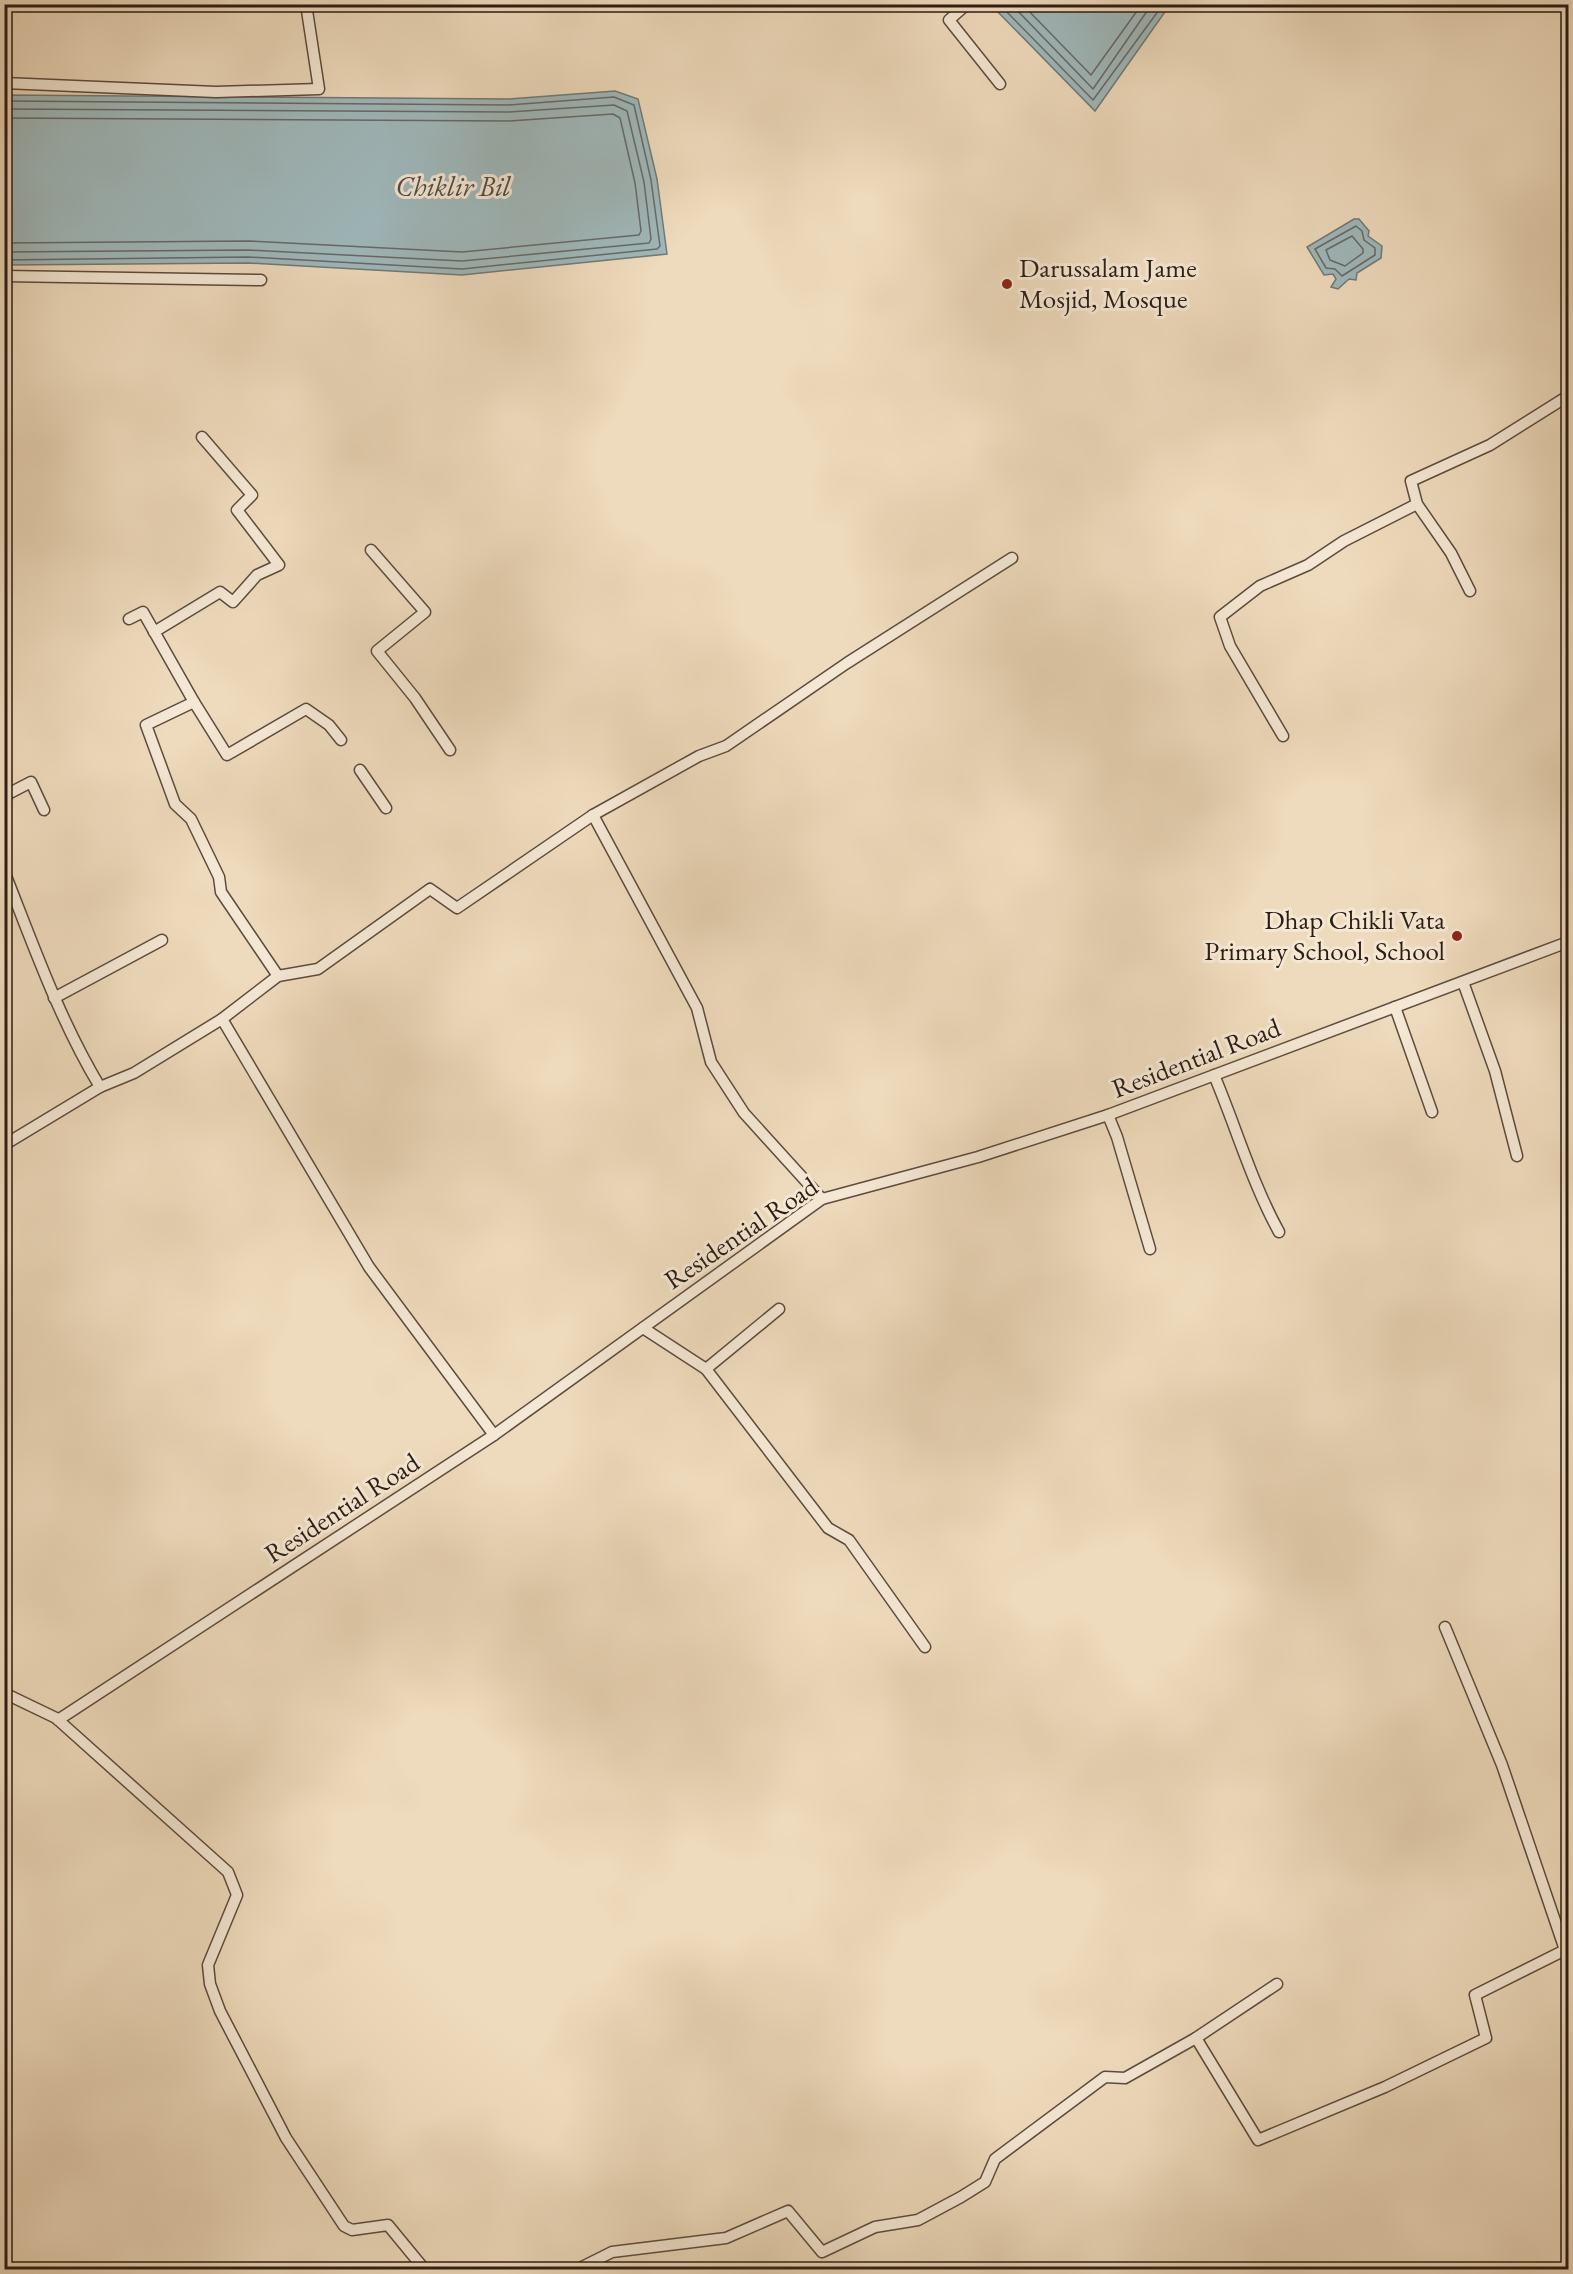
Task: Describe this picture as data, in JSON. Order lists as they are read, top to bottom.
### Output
{
  "streets": {
    "street": ["Residential Road"]
  },
  "water": ["Chiklir Bil"],
  "places": ["Darussalam Jame Mosjid, Mosque", "Dhap Chikli Vata Primary School, School"]
}
